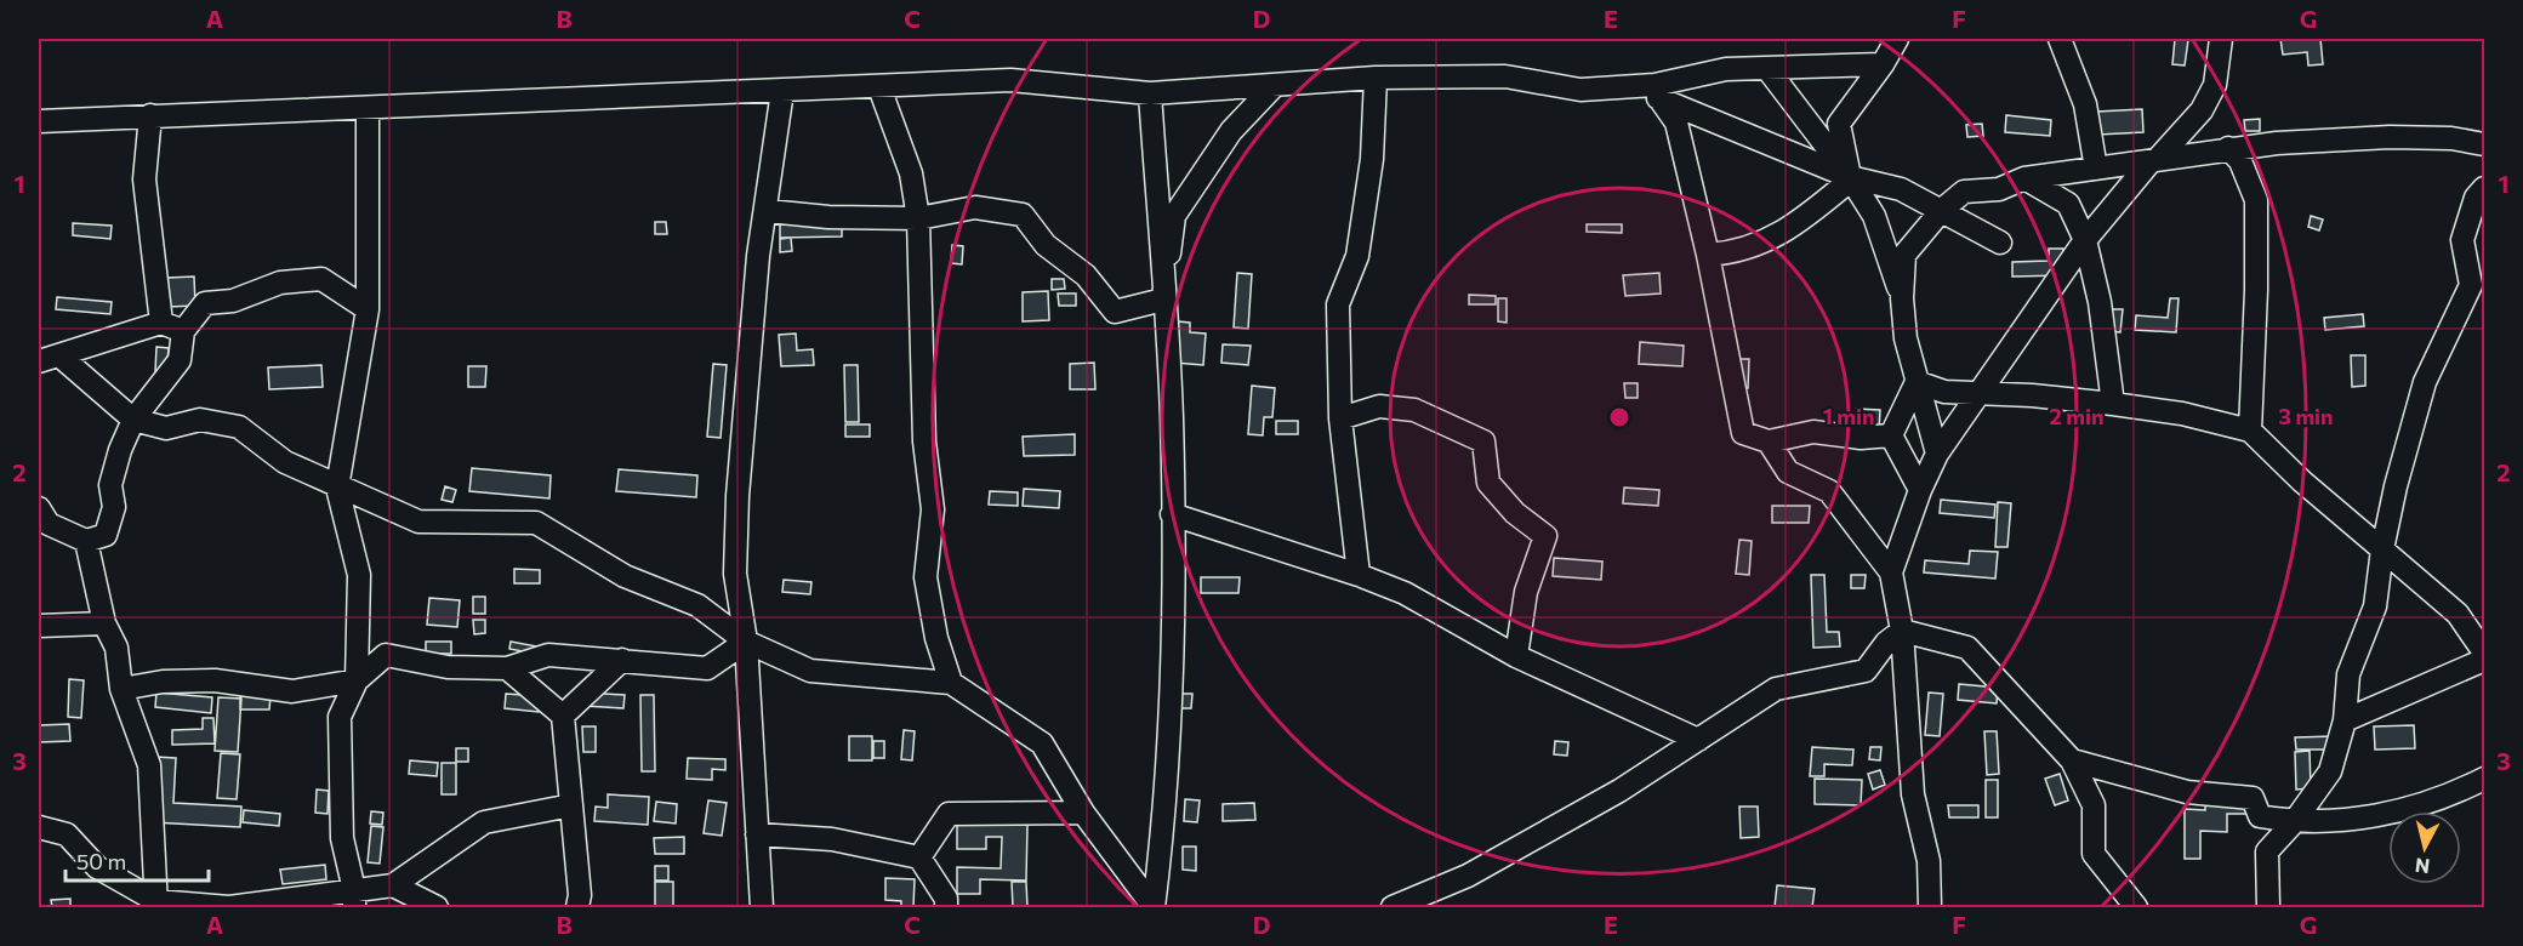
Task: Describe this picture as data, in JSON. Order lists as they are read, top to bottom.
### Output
{
  "scale_bar": "50 m",
  "north": "bottom",
  "grid": {
    "columns": [
      "A",
      "B",
      "C",
      "D",
      "E",
      "F",
      "G"
    ],
    "rows": ["1", "2", "3"]
  },
  "rings": ["1 min", "2 min", "3 min"]
}
